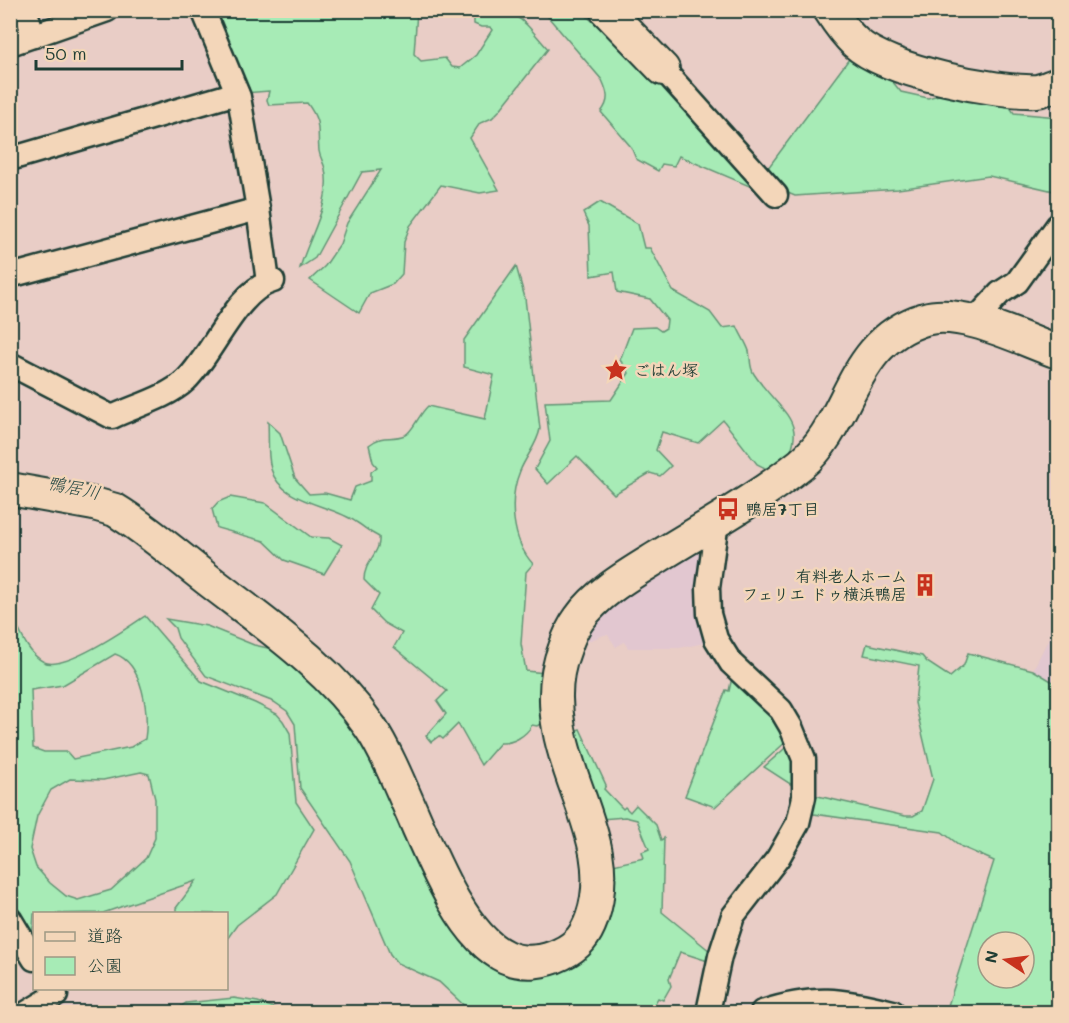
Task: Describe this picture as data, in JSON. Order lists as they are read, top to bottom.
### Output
{
  "water": ["鴨居川"],
  "places": {
    "place": ["ごはん塚"],
    "bus stop": ["鴨居7丁目"],
    "building": ["有料老人ホーム フェリエ ドゥ横浜鴨居"]
  },
  "legend": ["道路", "公園"],
  "scale_bar": "50 m",
  "north": "left"
}
